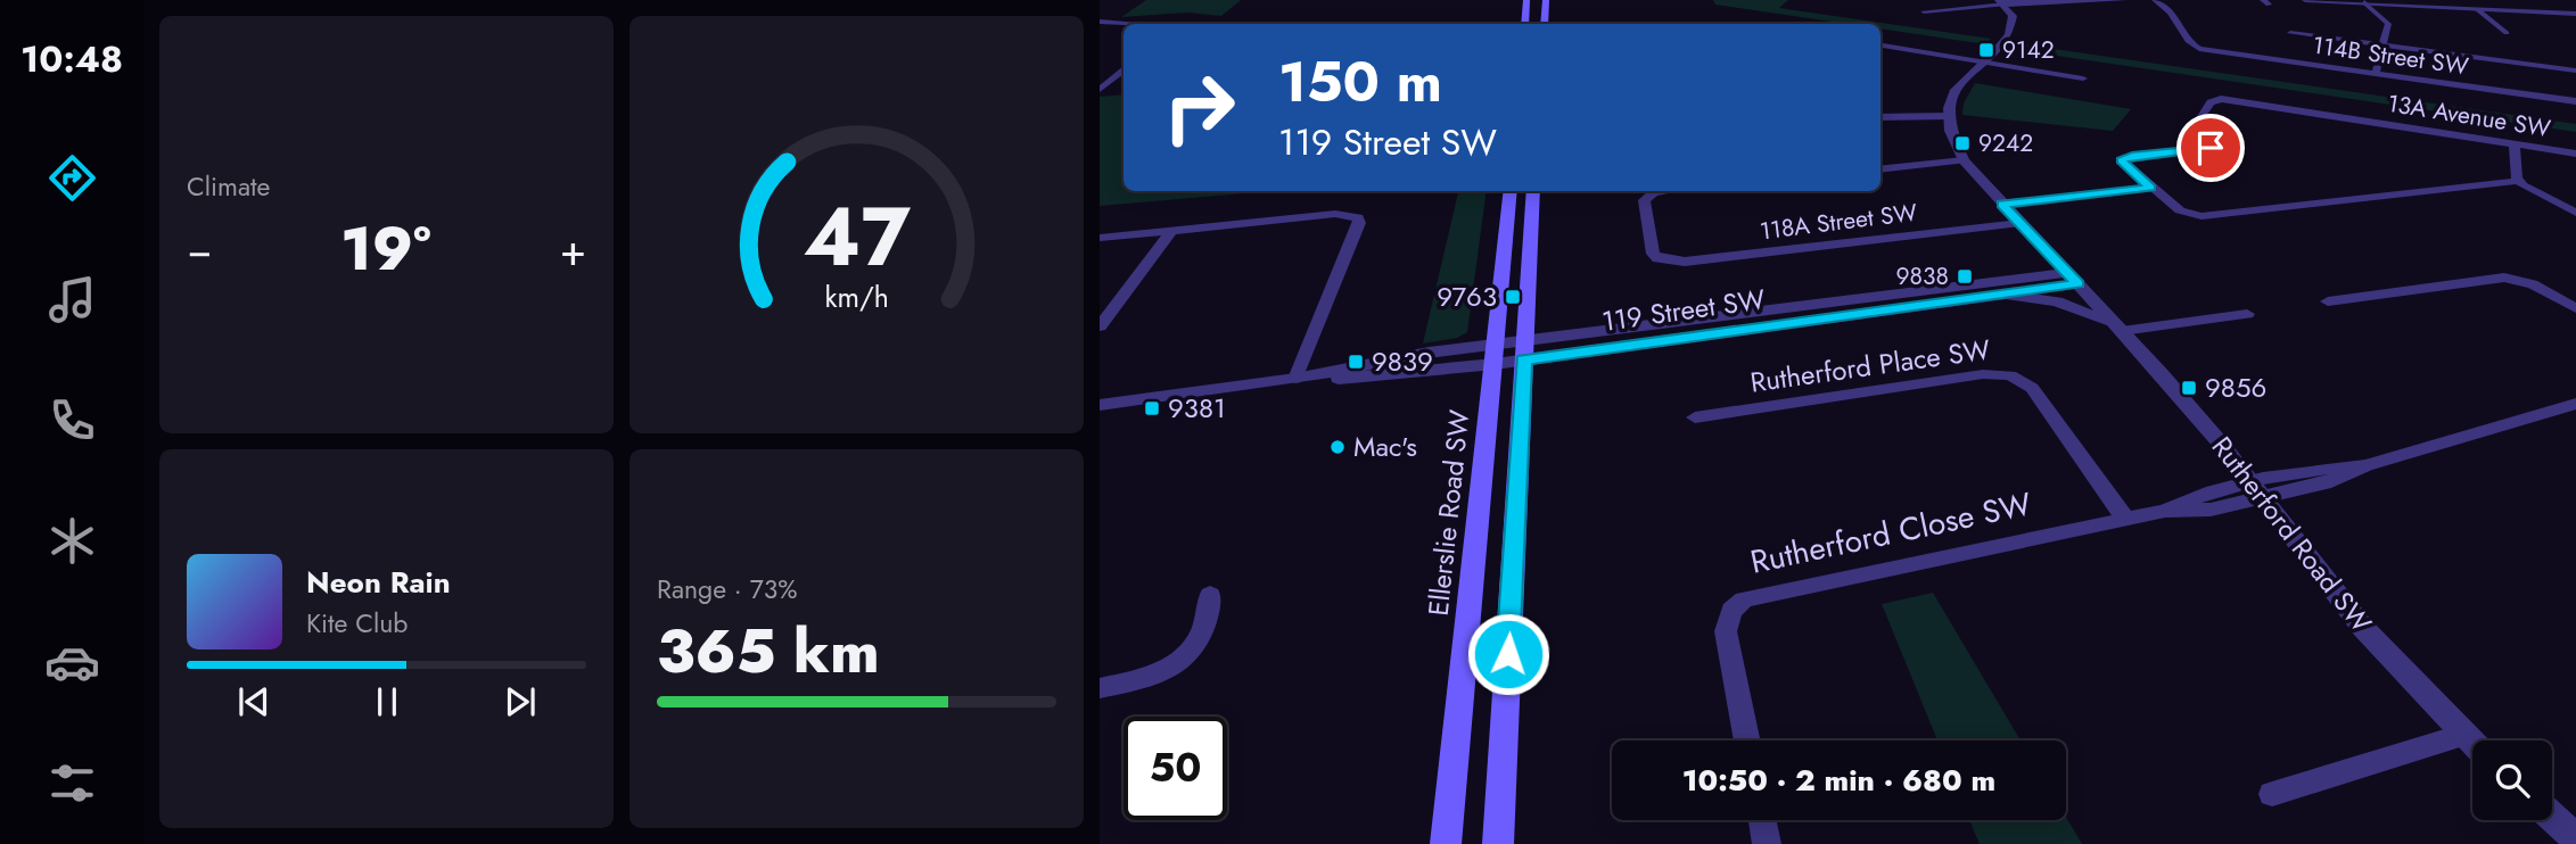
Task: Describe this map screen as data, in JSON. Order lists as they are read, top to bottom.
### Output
{
  "streets": {
    "main road": ["Ellerslie Road SW"],
    "street": [
      "114B Street SW",
      "13A Avenue SW",
      "118A Street SW",
      "119 Street SW",
      "Rutherford Place SW",
      "Rutherford Close SW",
      "Rutherford Road SW"
    ]
  },
  "crossings": [
    ["118A Street SW", "Rutherford Road SW"],
    ["119 Street SW", "Ellerslie Road SW"],
    ["119 Street SW", "Rutherford Road SW"],
    ["Rutherford Place SW", "Rutherford Close SW"],
    ["Rutherford Close SW", "Rutherford Road SW"]
  ],
  "places": {
    "transit": [
      "9142",
      "9242",
      "9838",
      "9763",
      "9839",
      "9856",
      "9381"
    ],
    "other": ["Mac's"]
  },
  "page": {
    "tabs": "10:48",
    "tile": [
      "Climate",
      ["Range · 73%", "365 km"]
    ],
    "turn": ["150 m", "119 Street SW"],
    "heat": ["−", "19°", "+"],
    "song": ["Neon Rain", "Kite Club"],
    "limit": "50",
    "trip": "10:50 · 2 min · 680 m",
    "gauge": ["47", "km/h"]
  }
}
